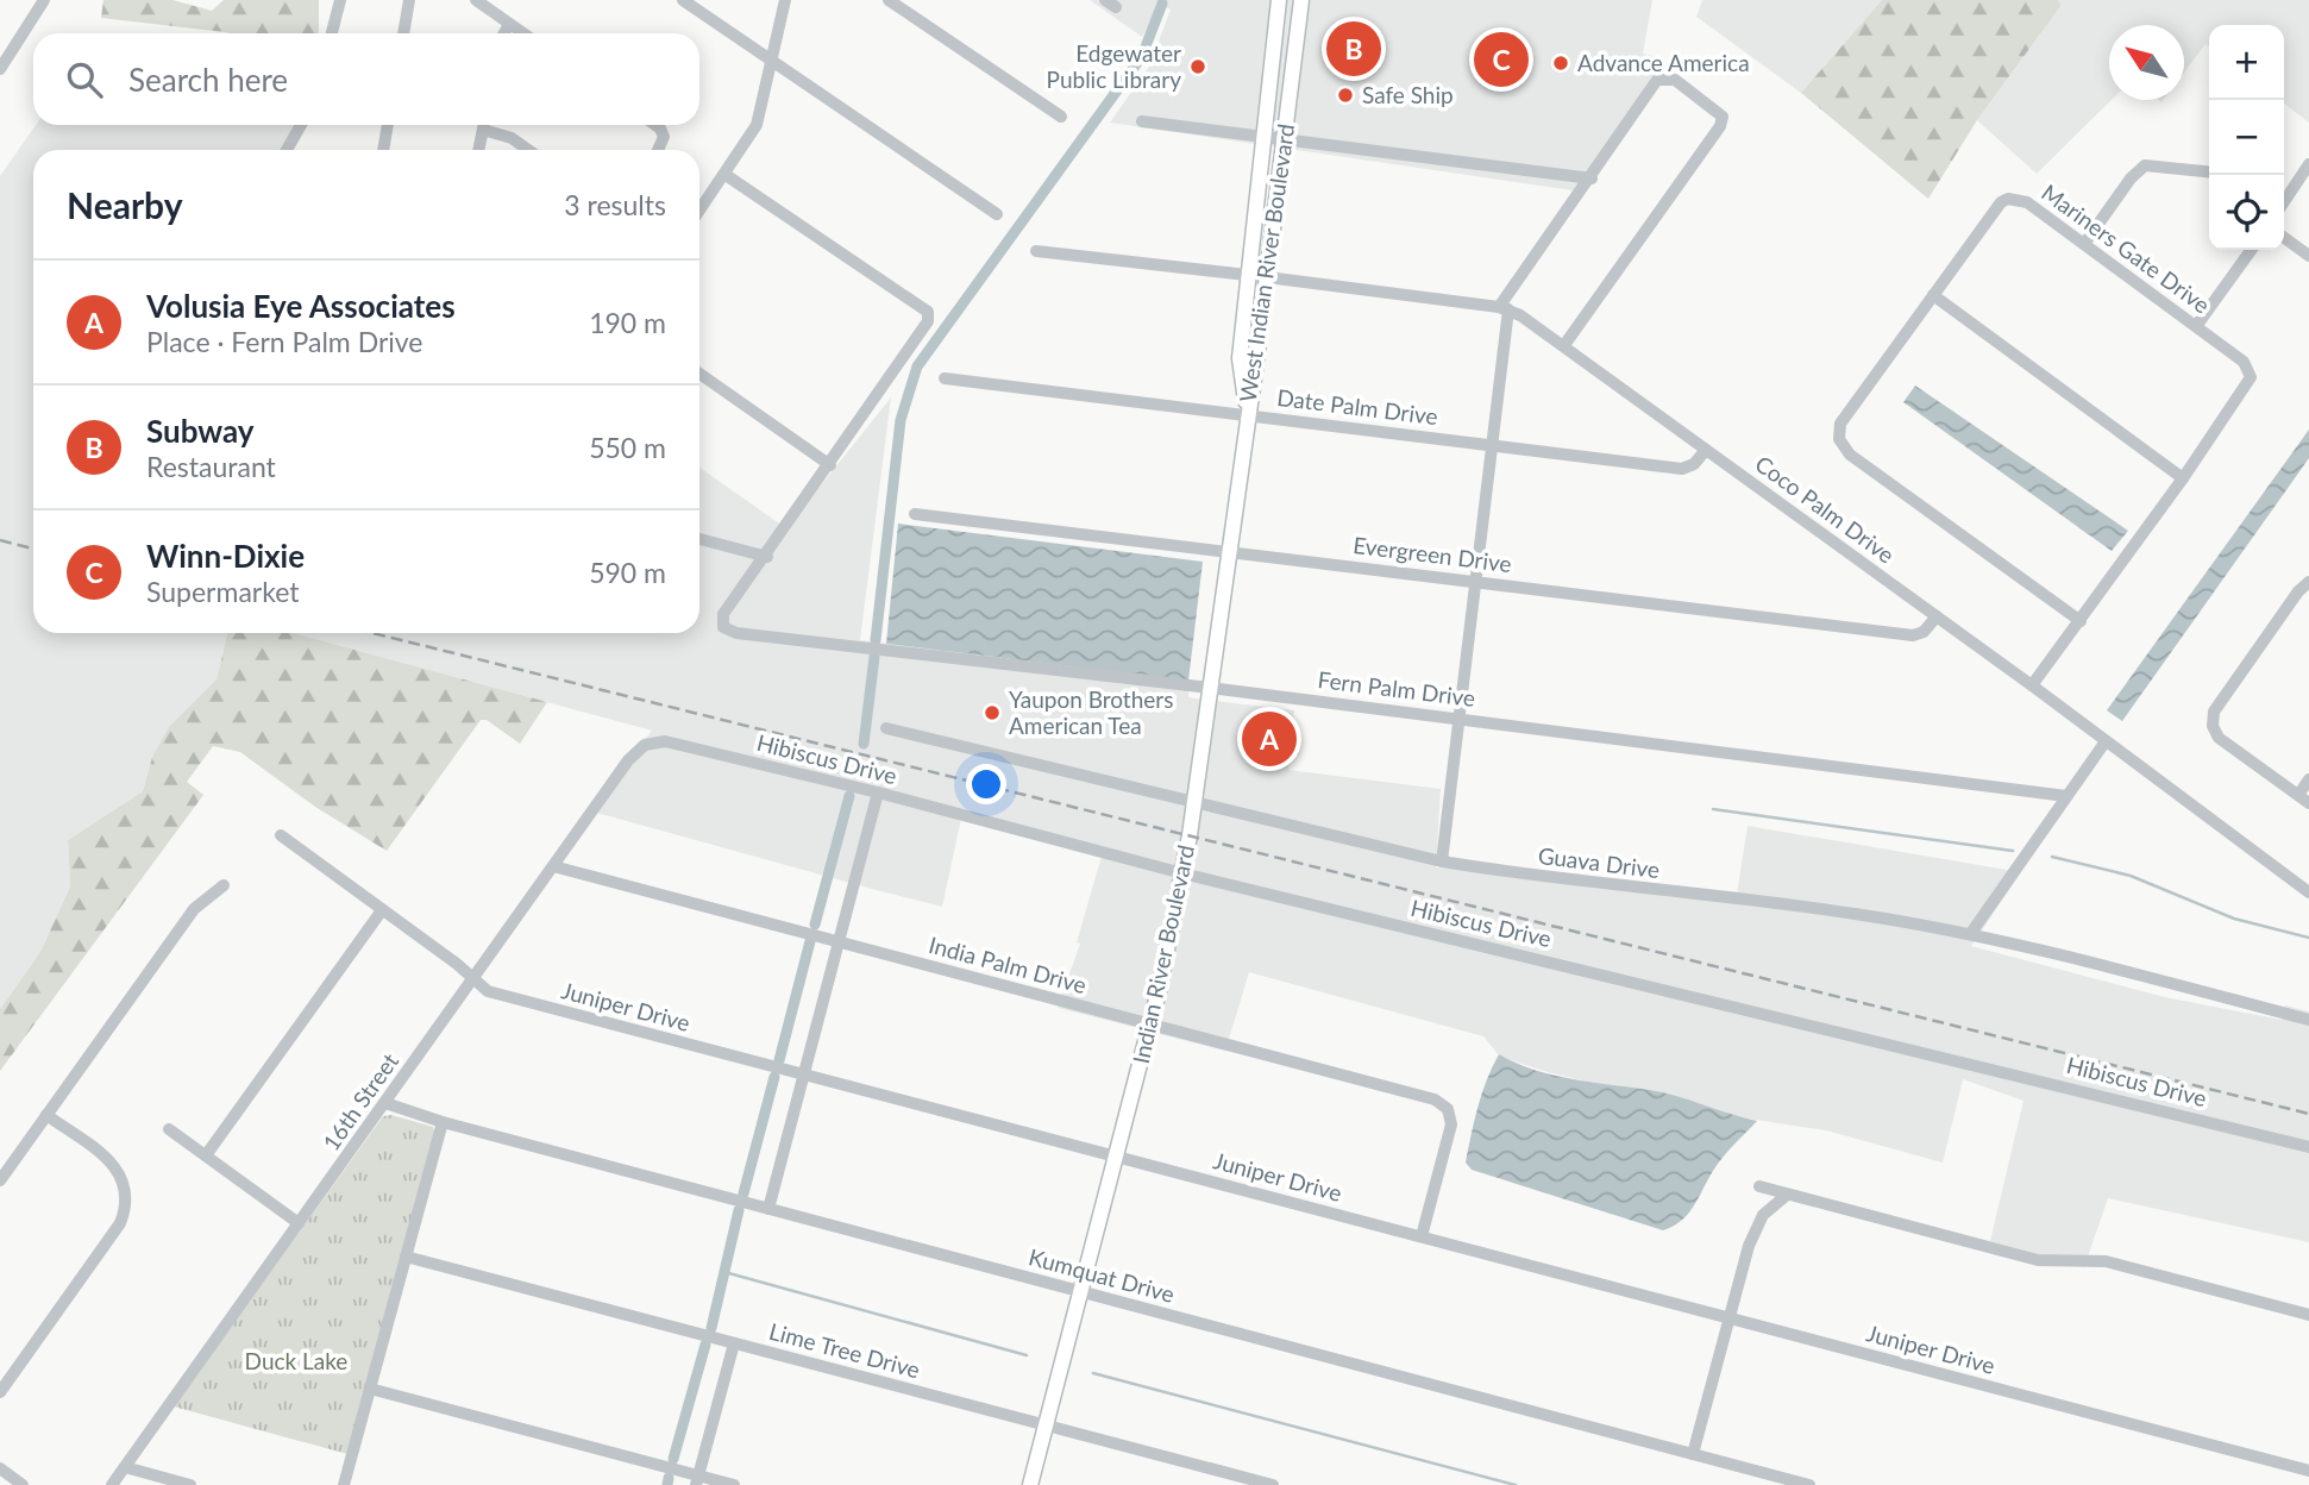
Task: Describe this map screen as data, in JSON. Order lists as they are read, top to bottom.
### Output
{
  "streets": {
    "main road": ["West Indian River Boulevard", "Indian River Boulevard"],
    "street": [
      "Mariners Gate Drive",
      "Date Palm Drive",
      "Coco Palm Drive",
      "Evergreen Drive",
      "Fern Palm Drive",
      "Hibiscus Drive",
      "Guava Drive",
      "India Palm Drive",
      "Juniper Drive",
      "16th Street",
      "Kumquat Drive",
      "Lime Tree Drive"
    ]
  },
  "crossings": [
    ["Mariners Gate Drive", "Coco Palm Drive"],
    ["West Indian River Boulevard", "Date Palm Drive"],
    ["West Indian River Boulevard", "Coco Palm Drive"],
    ["West Indian River Boulevard", "Indian River Boulevard"],
    ["Date Palm Drive", "Coco Palm Drive"],
    ["Date Palm Drive", "Indian River Boulevard"],
    ["Coco Palm Drive", "Evergreen Drive"],
    ["Evergreen Drive", "Indian River Boulevard"],
    ["Fern Palm Drive", "Indian River Boulevard"],
    ["Hibiscus Drive", "Indian River Boulevard"],
    ["Hibiscus Drive", "16th Street"],
    ["Guava Drive", "Indian River Boulevard"],
    ["Indian River Boulevard", "India Palm Drive"],
    ["Indian River Boulevard", "Juniper Drive"],
    ["Indian River Boulevard", "Kumquat Drive"],
    ["Indian River Boulevard", "Lime Tree Drive"],
    ["India Palm Drive", "Juniper Drive"],
    ["India Palm Drive", "16th Street"],
    ["Juniper Drive", "16th Street"],
    ["16th Street", "Kumquat Drive"]
  ],
  "parks": ["Duck Lake"],
  "places": [
    "Advance America",
    "Edgewater Public Library",
    "Safe Ship",
    "Yaupon Brothers American Tea"
  ],
  "north": "top left",
  "page": {
    "pins": ["B", "C", "A"],
    "map_buttons": ["+", "−"],
    "search": "Search here",
    "heading": ["Nearby", "3 results"],
    "list": [
      {
        "mark": "A",
        "name": "Volusia Eye Associates",
        "note": "Place · Fern Palm Drive",
        "value": "190 m"
      },
      {
        "mark": "B",
        "name": "Subway",
        "note": "Restaurant",
        "value": "550 m"
      },
      {
        "mark": "C",
        "name": "Winn-Dixie",
        "note": "Supermarket",
        "value": "590 m"
      }
    ]
  }
}
